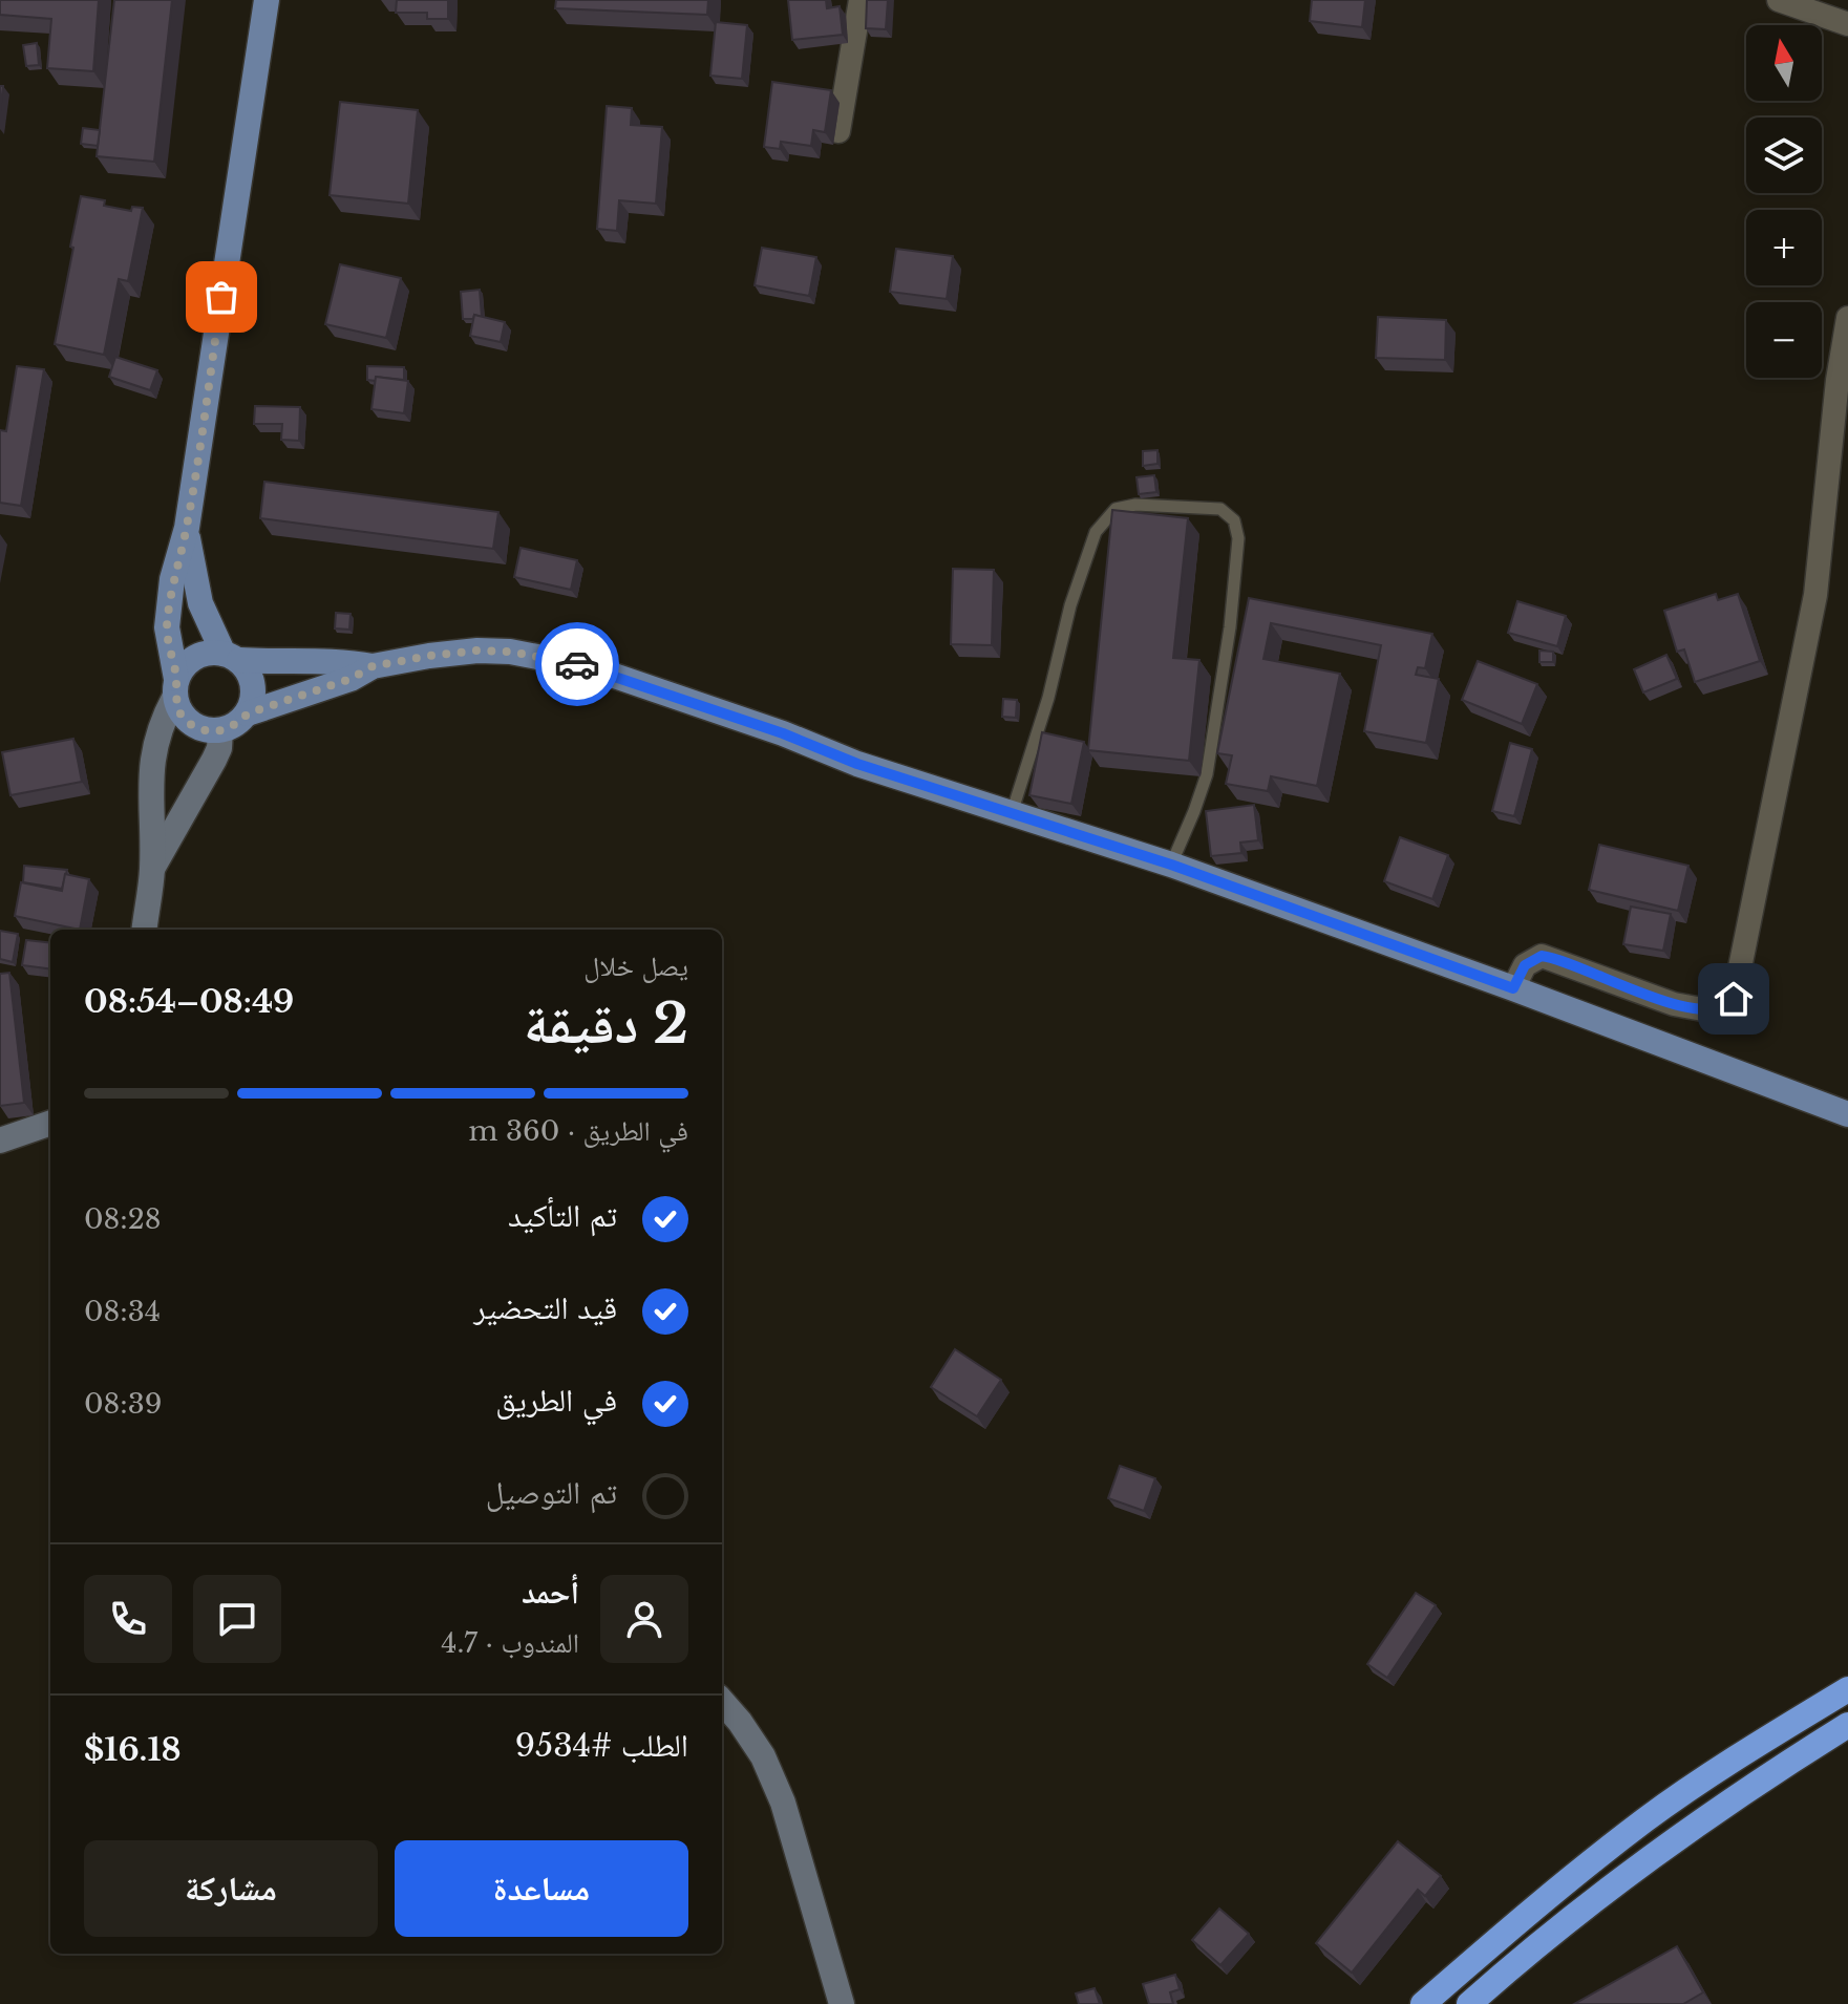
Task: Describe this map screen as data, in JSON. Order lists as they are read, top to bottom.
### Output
{
  "north": "top",
  "page": {
    "map_buttons": ["+", "−"],
    "heading": ["2 دقيقة", "يصل خلال", "08:49–08:54"],
    "panel": [
      "أحمد",
      "المندوب · 4.7",
      "الطلب #9534",
      "$16.18"
    ],
    "bar": "في الطريق · 360 m",
    "list": [
      ["تم التأكيد", "08:28"],
      ["قيد التحضير", "08:34"],
      ["في الطريق", "08:39"],
      "تم التوصيل"
    ],
    "buttons": ["مساعدة", "مشاركة"]
  }
}
